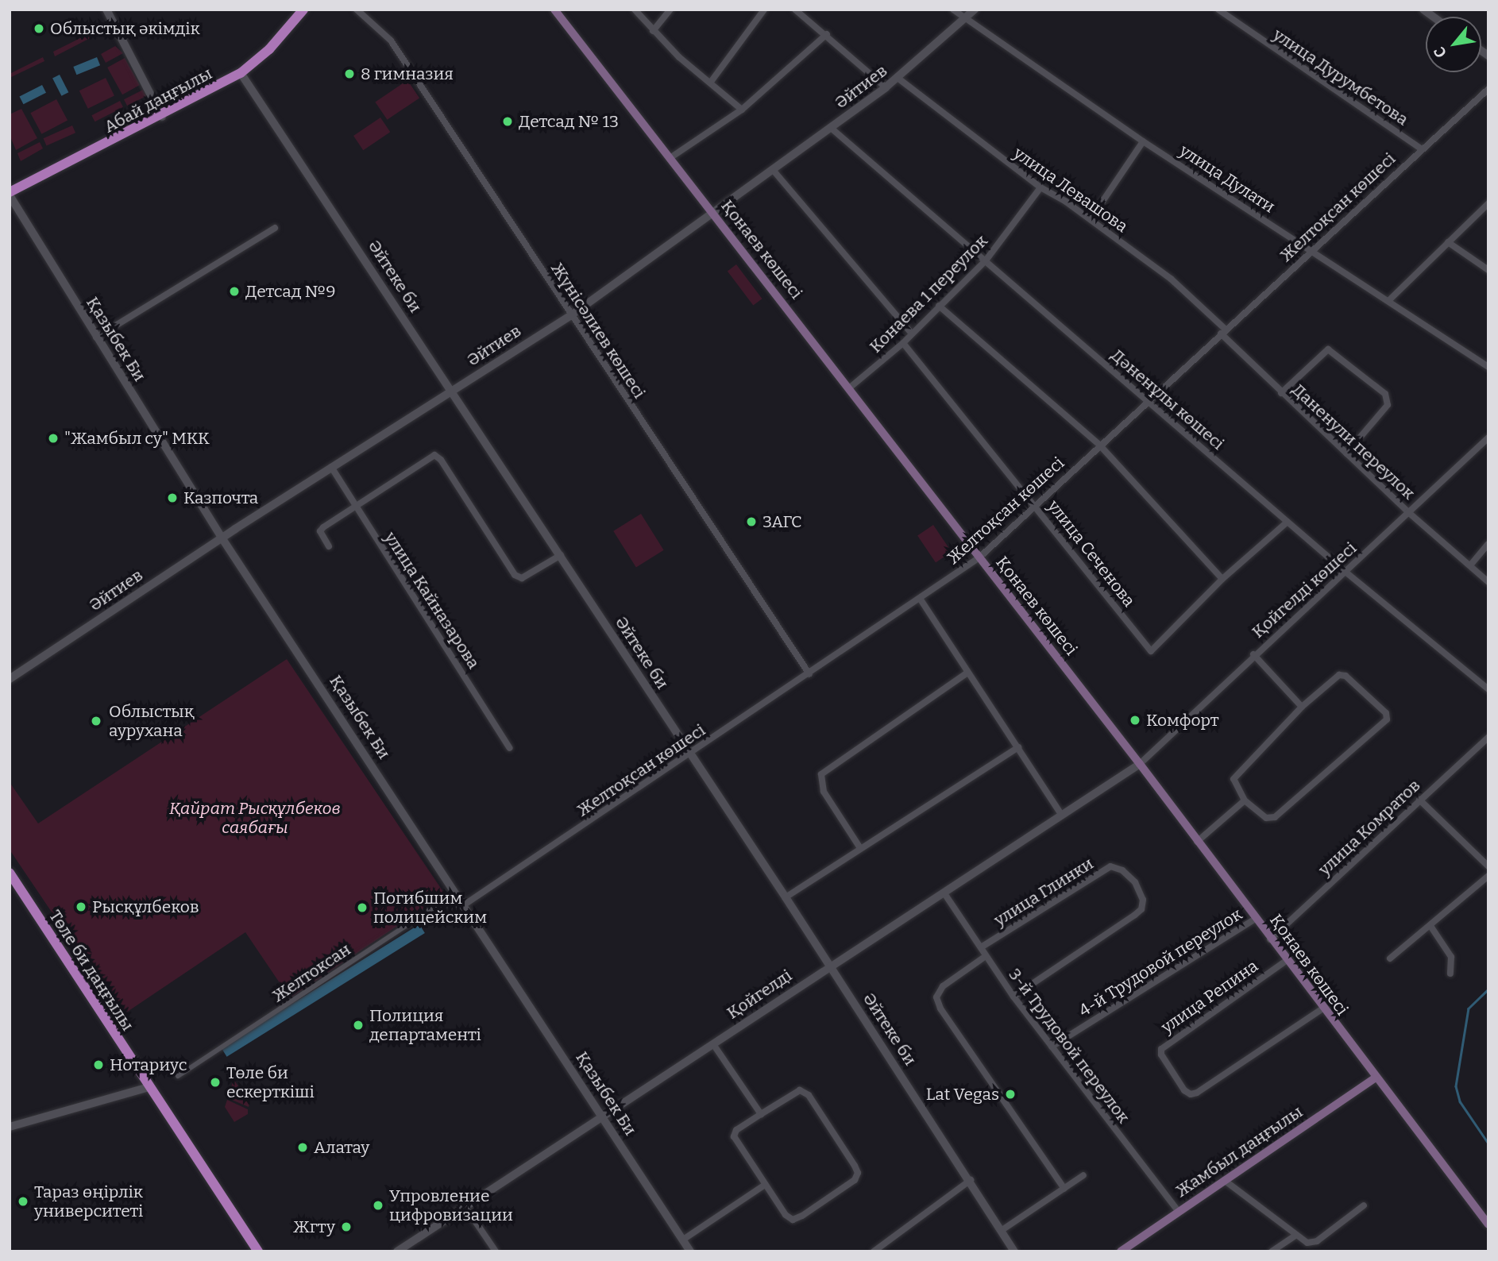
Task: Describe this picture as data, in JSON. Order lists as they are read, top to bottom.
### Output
{
  "streets": {
    "main road": [
      "Абай даңғылы",
      "Қонаев көшесі",
      "Төле би даңғылы",
      "Жамбыл даңғылы"
    ],
    "street": [
      "улица Дурумбетова",
      "Әйтиев",
      "улица Дулати",
      "улица Левашова",
      "Желтоқсан көшесі",
      "Әйтеке би",
      "Конаева 1 переулок",
      "Жүнісәлиев көшесі",
      "Қазыбек Би",
      "Дәненұлы көшесі",
      "Даненули переулок",
      "улица Сеченова",
      "Қойгелді көшесі",
      "улица Кайназарова",
      "улица Комратов",
      "улица Глинки",
      "4-й Трудовой переулок",
      "Желтоксан",
      "Қойгелді",
      "улица Репина",
      "3-й Трудовой переулок"
    ]
  },
  "crossings": [
    ["улица Дурумбетова", "Желтоқсан көшесі"],
    ["Әйтиев", "улица Дулати"],
    ["Әйтиев", "улица Левашова"],
    ["Әйтиев", "Қонаев көшесі"],
    ["Әйтиев", "Әйтеке би"],
    ["Әйтиев", "Жүнісәлиев көшесі"],
    ["Әйтиев", "Қазыбек Би"],
    ["Әйтиев", "Дәненұлы көшесі"],
    ["Әйтиев", "улица Кайназарова"],
    ["Абай даңғылы", "Әйтеке би"],
    ["Абай даңғылы", "Қазыбек Би"],
    ["улица Дулати", "Желтоқсан көшесі"],
    ["улица Левашова", "Желтоқсан көшесі"],
    ["улица Левашова", "Конаева 1 переулок"],
    ["улица Левашова", "Даненули переулок"],
    ["Желтоқсан көшесі", "Қонаев көшесі"],
    ["Желтоқсан көшесі", "Әйтеке би"],
    ["Желтоқсан көшесі", "Жүнісәлиев көшесі"],
    ["Желтоқсан көшесі", "Қазыбек Би"],
    ["Желтоқсан көшесі", "Дәненұлы көшесі"],
    ["Желтоқсан көшесі", "Даненули переулок"],
    ["Желтоқсан көшесі", "улица Сеченова"],
    ["Желтоқсан көшесі", "Желтоксан"],
    ["Қонаев көшесі", "Конаева 1 переулок"],
    ["Қонаев көшесі", "Қойгелді көшесі"],
    ["Қонаев көшесі", "улица Комратов"],
    ["Қонаев көшесі", "4-й Трудовой переулок"],
    ["Қонаев көшесі", "Қойгелді"],
    ["Қонаев көшесі", "улица Репина"],
    ["Қонаев көшесі", "Жамбыл даңғылы"],
    ["Әйтеке би", "Қойгелді"],
    ["Конаева 1 переулок", "Дәненұлы көшесі"],
    ["Конаева 1 переулок", "улица Сеченова"],
    ["Қазыбек Би", "Желтоксан"],
    ["Қазыбек Би", "Қойгелді"],
    ["Дәненұлы көшесі", "улица Сеченова"],
    ["Дәненұлы көшесі", "Қойгелді көшесі"],
    ["Даненули переулок", "Қойгелді көшесі"],
    ["Қойгелді көшесі", "Қойгелді"],
    ["улица Глинки", "3-й Трудовой переулок"],
    ["4-й Трудовой переулок", "3-й Трудовой переулок"],
    ["Қойгелді", "3-й Трудовой переулок"],
    ["3-й Трудовой переулок", "Жамбыл даңғылы"]
  ],
  "parks": ["Қайрат Рысқұлбеков саябағы"],
  "places": [
    "Облыстық әкімдік",
    "8 гимназия",
    "Детсад № 13",
    "Детсад №9",
    "\"Жамбыл су\" МКК",
    "Казпочта",
    "ЗАГС",
    "Комфорт",
    "Облыстық аурухана",
    "Рысқұлбеков",
    "Погибшим полицейским",
    "Полиция департаменті",
    "Нотариус",
    "Төле би ескерткіші",
    "Lat Vegas",
    "Алатау",
    "Тараз өңірлік университеті",
    "Упровление цифровизации",
    "Жгту"
  ],
  "north": "bottom left"
}
